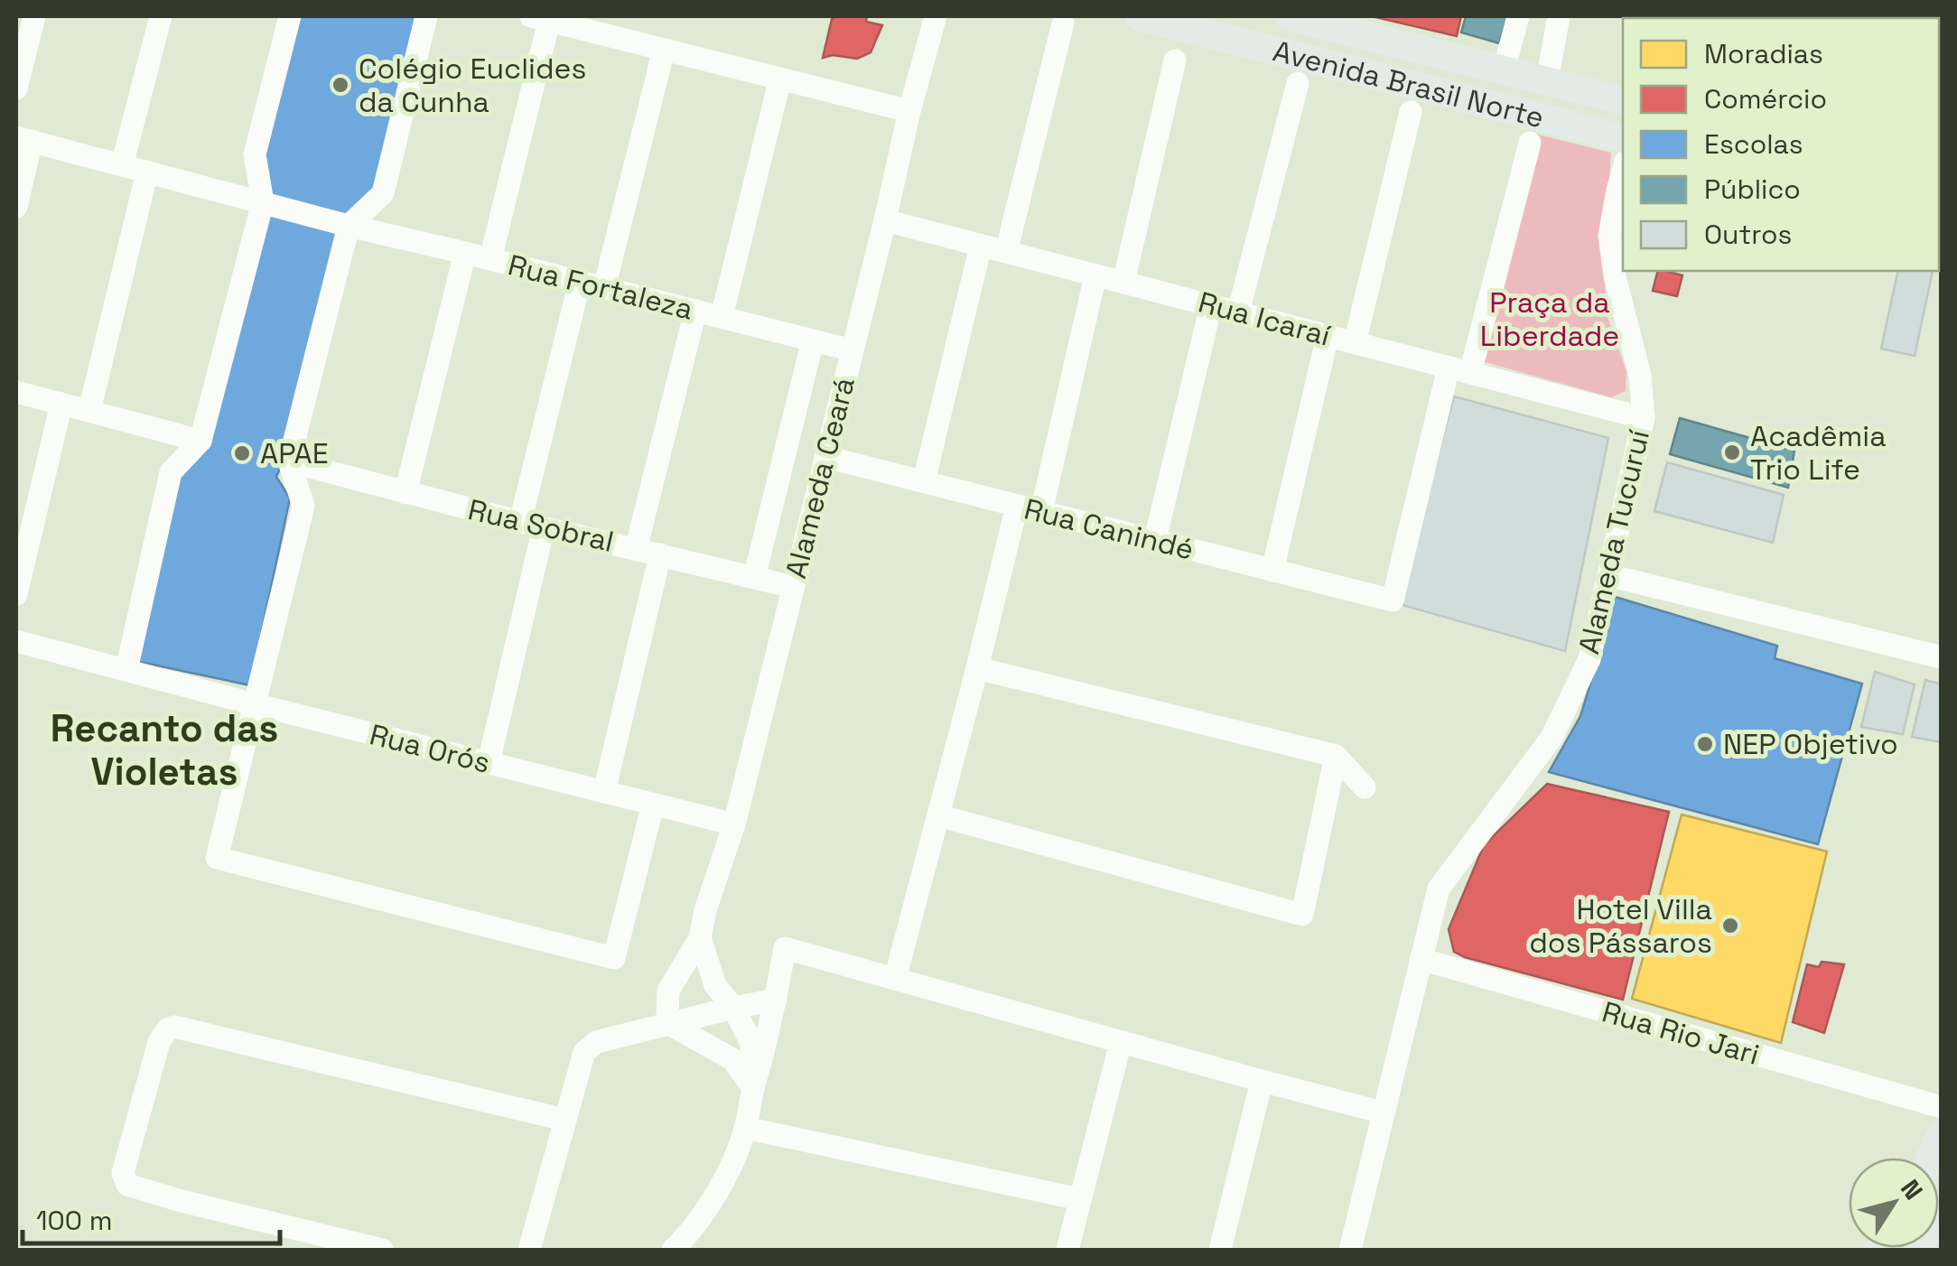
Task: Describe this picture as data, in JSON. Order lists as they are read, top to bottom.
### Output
{
  "streets": {
    "main road": ["Avenida Brasil Norte"],
    "street": [
      "Rua Fortaleza",
      "Rua Icaraí",
      "Alameda Ceará",
      "Rua Sobral",
      "Rua Canindé",
      "Alameda Tucuruí",
      "Rua Orós",
      "Rua Rio Jari"
    ]
  },
  "crossings": [
    ["Rua Fortaleza", "Alameda Ceará"],
    ["Rua Icaraí", "Alameda Ceará"],
    ["Rua Icaraí", "Rua Canindé"],
    ["Rua Icaraí", "Alameda Tucuruí"],
    ["Alameda Ceará", "Rua Sobral"],
    ["Alameda Ceará", "Rua Canindé"],
    ["Alameda Ceará", "Rua Orós"],
    ["Alameda Tucuruí", "Rua Rio Jari"]
  ],
  "districts": ["Recanto das Violetas"],
  "parks": ["Praça da Liberdade"],
  "places": [
    "Colégio Euclides da Cunha",
    "Acadêmia Trio Life",
    "APAE",
    "NEP Objetivo",
    "Hotel Villa dos Pássaros"
  ],
  "legend": [
    "Moradias",
    "Comércio",
    "Escolas",
    "Público",
    "Outros"
  ],
  "scale_bar": "100 m",
  "north": "top right"
}
